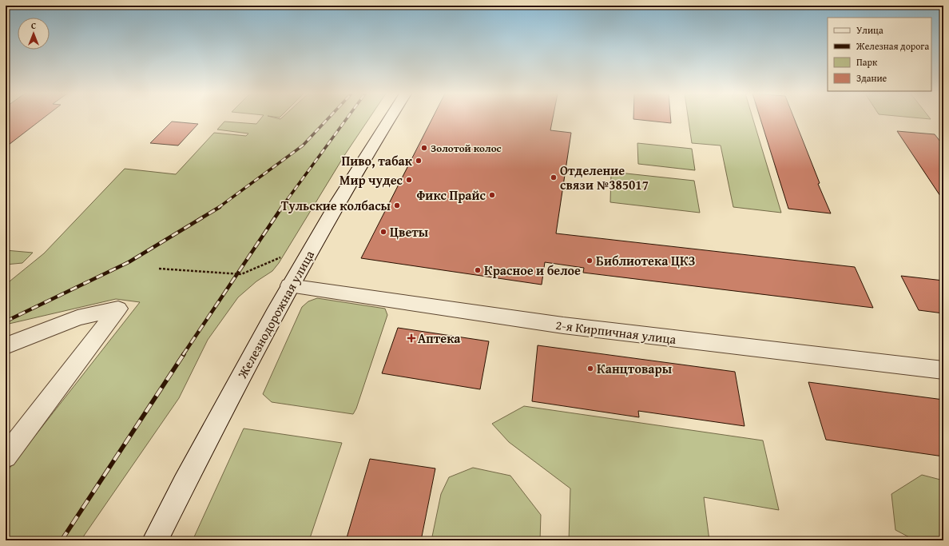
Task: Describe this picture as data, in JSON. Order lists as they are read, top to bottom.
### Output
{
  "streets": {
    "street": ["Железнодорожная улица", "2-я Кирпичная улица"]
  },
  "crossings": [
    ["Железнодорожная улица", "2-я Кирпичная улица"]
  ],
  "places": {
    "other": [
      "Золотой колос",
      "Пиво, табак",
      "Отделение связи №385017",
      "Мир чудес",
      "Фикс Прайс",
      "Тульские колбасы",
      "Цветы",
      "Библиотека ЦКЗ",
      "Красное и белое",
      "Канцтовары"
    ],
    "health": ["Аптека"]
  },
  "legend": [
    "Улица",
    "Железная дорога",
    "Парк",
    "Здание"
  ],
  "north": "top"
}
